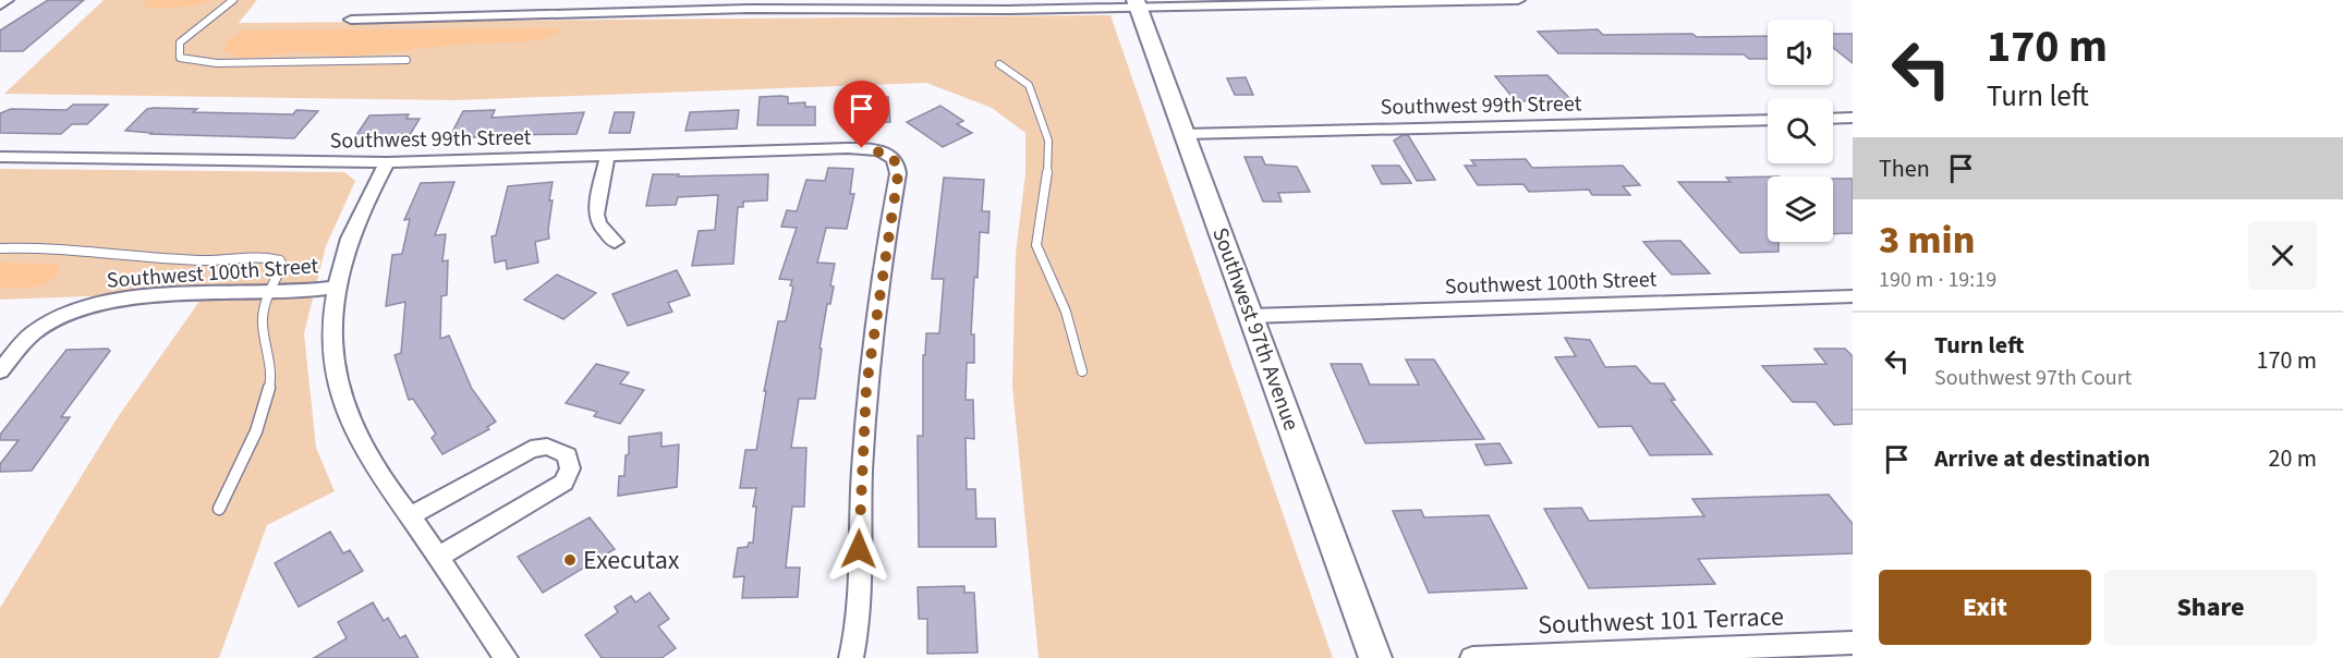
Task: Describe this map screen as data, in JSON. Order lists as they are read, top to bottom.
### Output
{
  "streets": {
    "street": [
      "Southwest 99th Street",
      "Southwest 100th Street",
      "Southwest 97th Avenue",
      "Southwest 101 Terrace"
    ]
  },
  "crossings": [
    ["Southwest 99th Street", "Southwest 97th Avenue"],
    ["Southwest 100th Street", "Southwest 97th Avenue"]
  ],
  "places": ["Executax"],
  "page": {
    "turn": ["170 m", "Turn left"],
    "then": "Then",
    "heading": ["3 min", "190 m · 19:19"],
    "list": [
      {
        "name": "Turn left",
        "note": "Southwest 97th Court",
        "value": "170 m"
      },
      {
        "name": "Arrive at destination",
        "value": "20 m"
      }
    ],
    "buttons": ["Exit", "Share"]
  }
}
